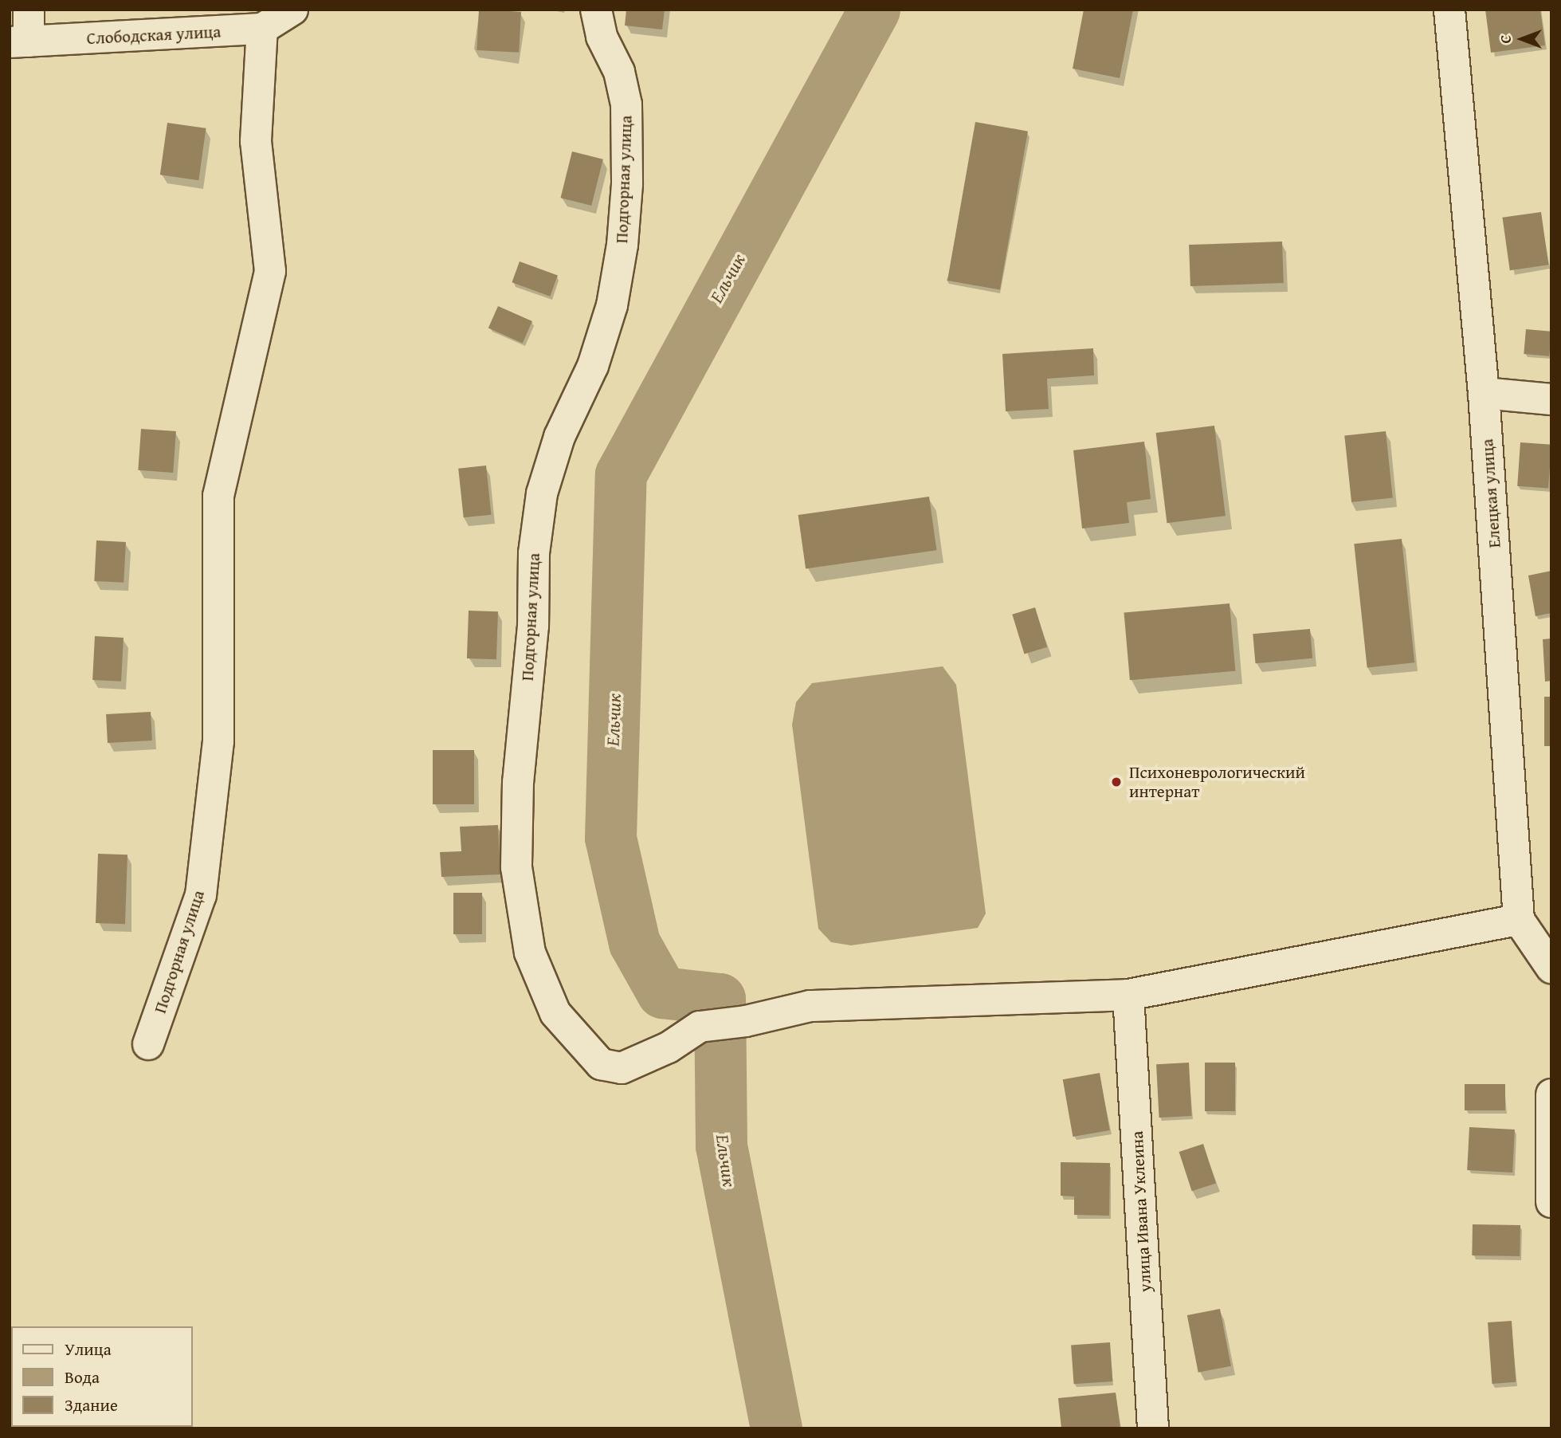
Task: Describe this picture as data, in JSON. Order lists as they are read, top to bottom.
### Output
{
  "streets": {
    "street": [
      "Слободская улица",
      "Подгорная улица",
      "Елецкая улица",
      "улица Ивана Уклеина"
    ]
  },
  "crossings": [
    ["Слободская улица", "Подгорная улица"],
    ["Подгорная улица", "Елецкая улица"],
    ["Подгорная улица", "улица Ивана Уклеина"]
  ],
  "water": ["Ельчик"],
  "places": ["Психоневрологический интернат"],
  "legend": ["Улица", "Вода", "Здание"],
  "north": "left"
}
